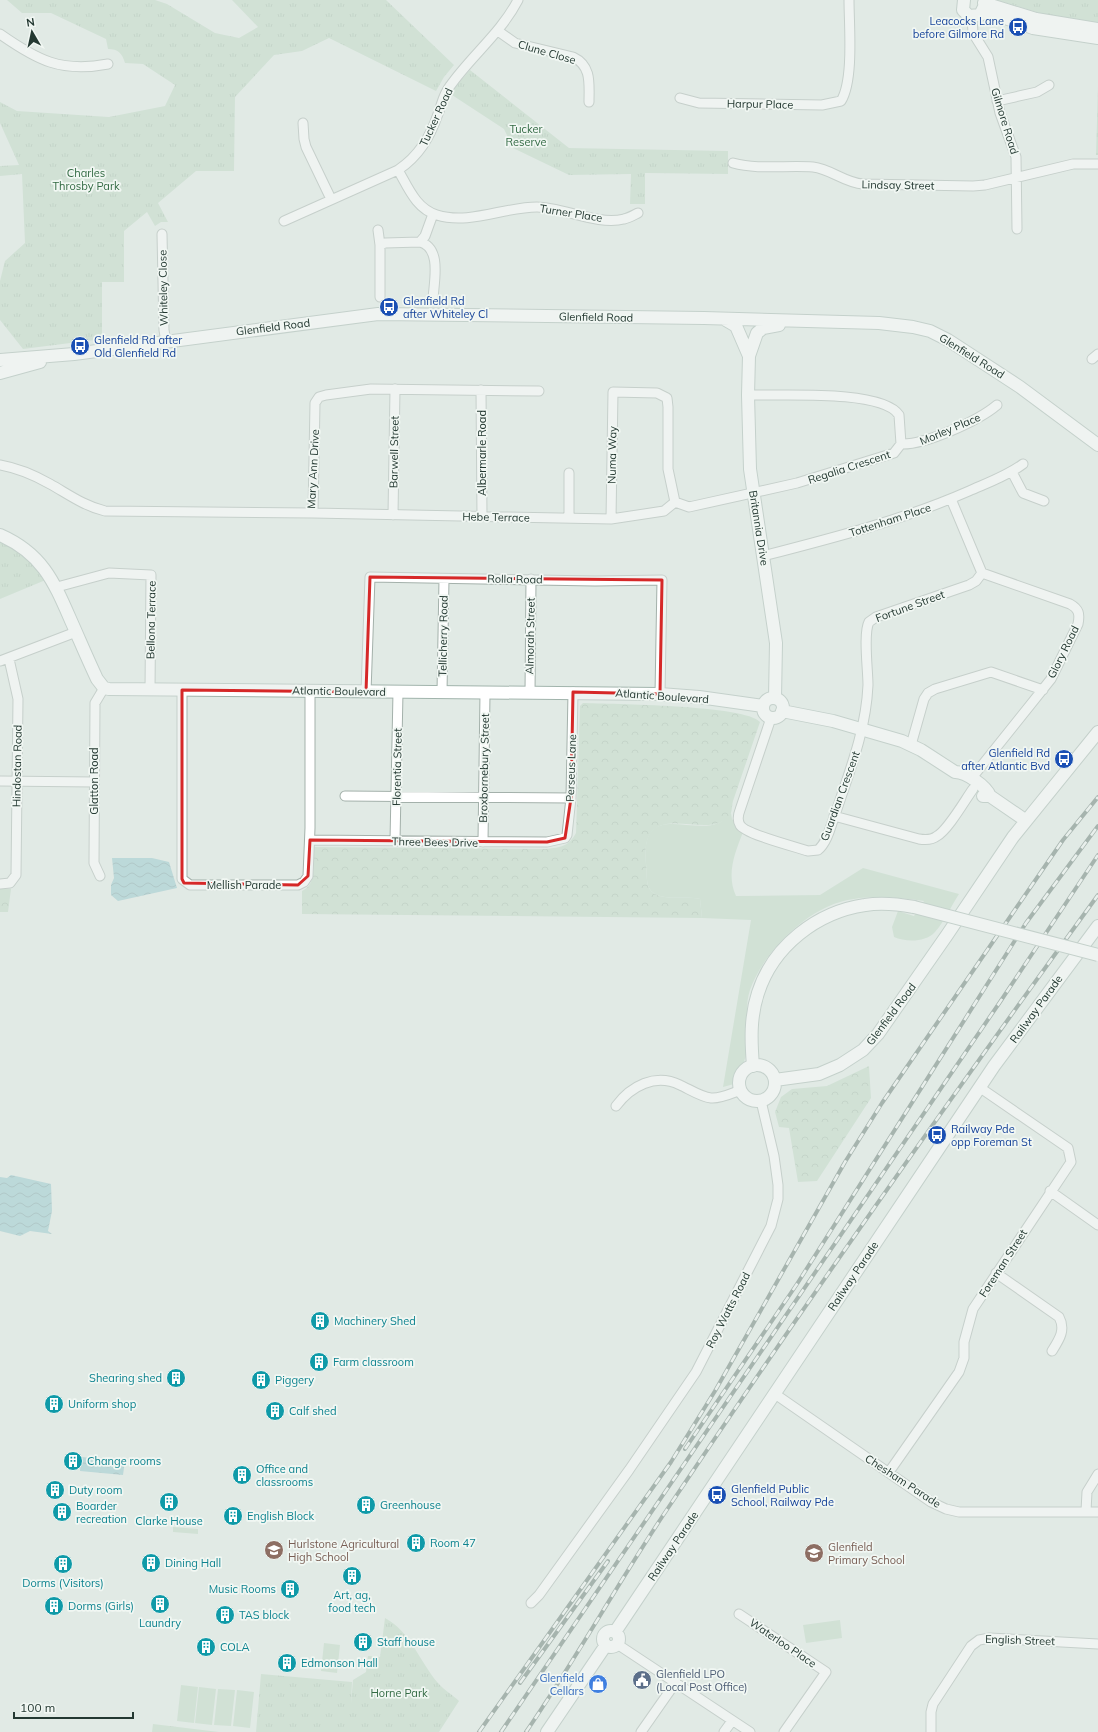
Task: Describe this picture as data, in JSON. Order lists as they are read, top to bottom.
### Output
{
  "streets": {
    "street": [
      "Clune Close",
      "Harpur Place",
      "Tucker Road",
      "Gilmore Road",
      "Lindsay Street",
      "Turner Place",
      "Whiteley Close",
      "Glenfield Road",
      "Morley Place",
      "Barwell Street",
      "Albermarle Road",
      "Numa Way",
      "Regalia Crescent",
      "Mary Ann Drive",
      "Hebe Terrace",
      "Tottenham Place",
      "Britannia Drive",
      "Rolla Road",
      "Fortune Street",
      "Bellona Terrace",
      "Tellicherry Road",
      "Almorah Street",
      "Glory Road",
      "Atlantic Boulevard",
      "Hindostan Road",
      "Florentia Street",
      "Broxbornebury Street",
      "Perseus Lane",
      "Glatton Road",
      "Guardian Crescent",
      "Three Bees Drive",
      "Mellish Parade",
      "Railway Parade",
      "Foreman Street",
      "Roy Watts Road",
      "Chesham Parade",
      "English Street",
      "Waterloo Place"
    ]
  },
  "crossings": [
    ["Clune Close", "Tucker Road"],
    ["Tucker Road", "Turner Place"],
    ["Gilmore Road", "Lindsay Street"],
    ["Whiteley Close", "Glenfield Road"],
    ["Glenfield Road", "Britannia Drive"],
    ["Glenfield Road", "Roy Watts Road"],
    ["Morley Place", "Regalia Crescent"],
    ["Barwell Street", "Mary Ann Drive"],
    ["Barwell Street", "Hebe Terrace"],
    ["Albermarle Road", "Mary Ann Drive"],
    ["Albermarle Road", "Hebe Terrace"],
    ["Numa Way", "Hebe Terrace"],
    ["Regalia Crescent", "Britannia Drive"],
    ["Mary Ann Drive", "Hebe Terrace"],
    ["Tottenham Place", "Britannia Drive"],
    ["Britannia Drive", "Atlantic Boulevard"],
    ["Britannia Drive", "Guardian Crescent"],
    ["Rolla Road", "Tellicherry Road"],
    ["Rolla Road", "Almorah Street"],
    ["Rolla Road", "Atlantic Boulevard"],
    ["Fortune Street", "Glory Road"],
    ["Fortune Street", "Guardian Crescent"],
    ["Bellona Terrace", "Atlantic Boulevard"],
    ["Tellicherry Road", "Atlantic Boulevard"],
    ["Almorah Street", "Atlantic Boulevard"],
    ["Glory Road", "Guardian Crescent"],
    ["Atlantic Boulevard", "Florentia Street"],
    ["Atlantic Boulevard", "Broxbornebury Street"],
    ["Atlantic Boulevard", "Perseus Lane"],
    ["Atlantic Boulevard", "Glatton Road"],
    ["Atlantic Boulevard", "Guardian Crescent"],
    ["Atlantic Boulevard", "Mellish Parade"],
    ["Florentia Street", "Three Bees Drive"],
    ["Broxbornebury Street", "Three Bees Drive"],
    ["Perseus Lane", "Three Bees Drive"],
    ["Three Bees Drive", "Mellish Parade"],
    ["Railway Parade", "Foreman Street"],
    ["Railway Parade", "Chesham Parade"],
    ["Foreman Street", "Chesham Parade"]
  ],
  "parks": ["Tucker Reserve", "Charles Throsby Park", "Horne Park"],
  "places": {
    "bus stop": [
      "Leacocks Lane before Gilmore Rd",
      "Glenfield Rd after Whiteley Cl",
      "Glenfield Rd after Old Glenfield Rd",
      "Glenfield Rd after Atlantic Bvd",
      "Railway Pde opp Foreman St",
      "Glenfield Public School, Railway Pde"
    ],
    "building": [
      "Machinery Shed",
      "Farm classroom",
      "Shearing shed",
      "Piggery",
      "Uniform shop",
      "Calf shed",
      "Change rooms",
      "Office and classrooms",
      "Duty room",
      "Clarke House",
      "Greenhouse",
      "Boarder recreation",
      "English Block",
      "Room 47",
      "Dining Hall",
      "Dorms (Visitors)",
      "Art, ag, food tech",
      "Music Rooms",
      "Laundry",
      "Dorms (Girls)",
      "TAS block",
      "Staff house",
      "COLA",
      "Edmonson Hall"
    ],
    "school or university": ["Hurlstone Agricultural High School", "Glenfield Primary School"],
    "public building": ["Glenfield LPO (Local Post Office)"],
    "shop": ["Glenfield Cellars"]
  },
  "scale_bar": "100 m",
  "north": "top"
}
